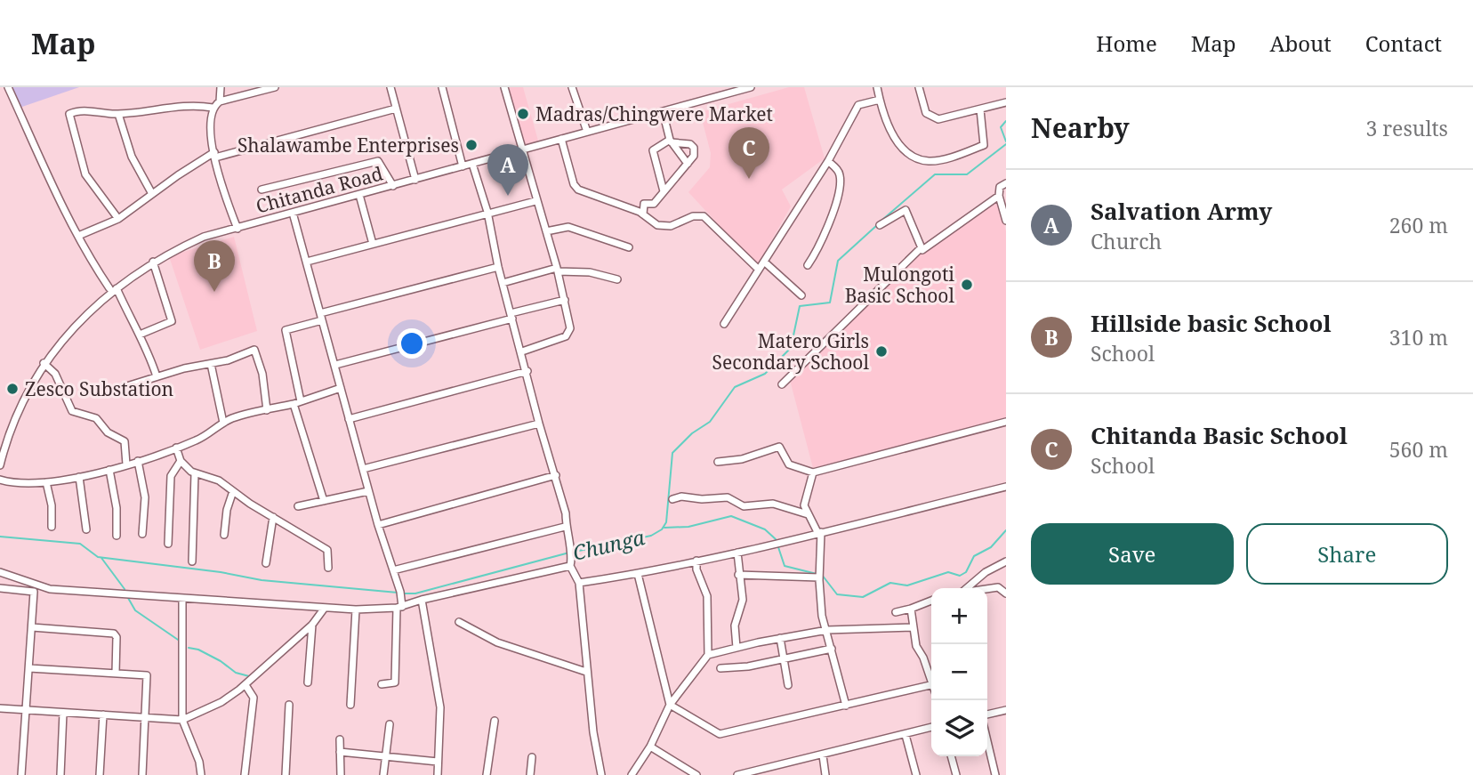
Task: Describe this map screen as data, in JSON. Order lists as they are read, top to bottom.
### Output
{
  "streets": {
    "street": ["Chitanda Road"]
  },
  "water": ["Chunga"],
  "places": [
    "Madras/Chingwere Market",
    "Shalawambe Enterprises",
    "Mulongoti Basic School",
    "Matero Girls Secondary School",
    "Zesco Substation"
  ],
  "page": {
    "header": "Map",
    "nav": [
      "Home",
      "Map",
      "About",
      "Contact"
    ],
    "heading": ["Nearby", "3 results"],
    "pins": ["C", "A", "B"],
    "list": [
      {
        "mark": "A",
        "name": "Salvation Army",
        "note": "Church",
        "value": "260 m"
      },
      {
        "mark": "B",
        "name": "Hillside basic School",
        "note": "School",
        "value": "310 m"
      },
      {
        "mark": "C",
        "name": "Chitanda Basic School",
        "note": "School",
        "value": "560 m"
      }
    ],
    "buttons": ["Save", "Share"],
    "map_buttons": ["+", "−"]
  }
}
